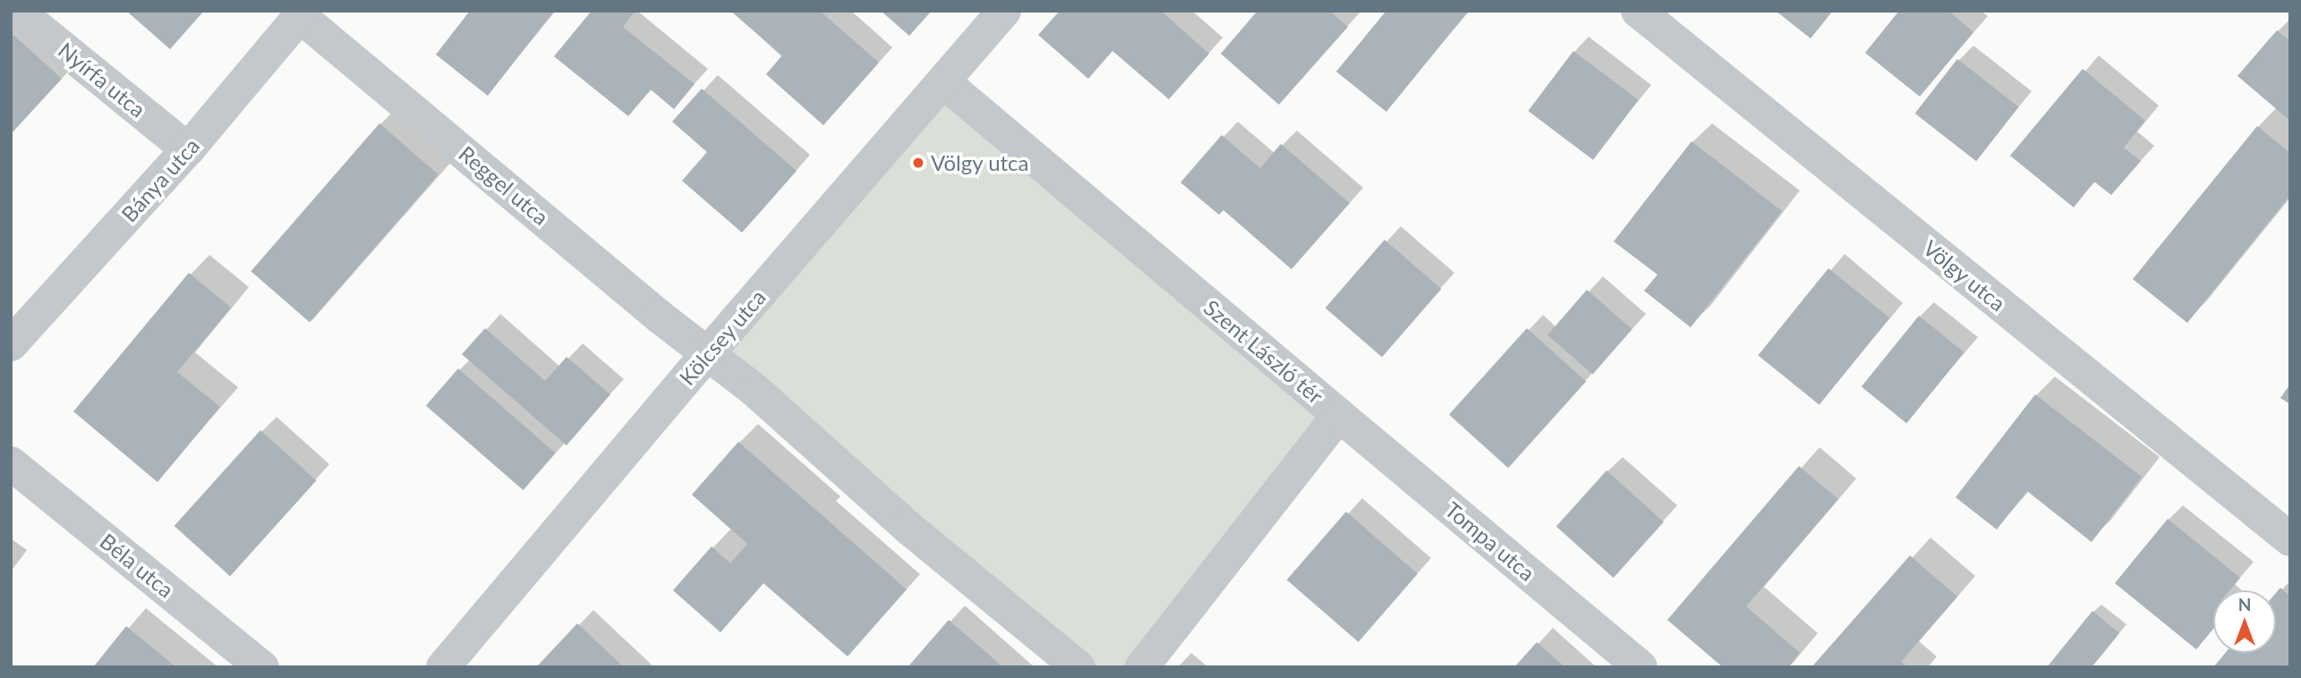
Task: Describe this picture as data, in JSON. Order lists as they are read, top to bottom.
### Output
{
  "streets": {
    "street": [
      "Nyírfa utca",
      "Bánya utca",
      "Reggel utca",
      "Völgy utca",
      "Kölcsey utca",
      "Szent László tér",
      "Tompa utca",
      "Béla utca"
    ]
  },
  "crossings": [
    ["Nyírfa utca", "Bánya utca"],
    ["Bánya utca", "Reggel utca"],
    ["Reggel utca", "Kölcsey utca"],
    ["Kölcsey utca", "Szent László tér"],
    ["Szent László tér", "Tompa utca"]
  ],
  "places": ["Völgy utca"],
  "north": "top"
}
